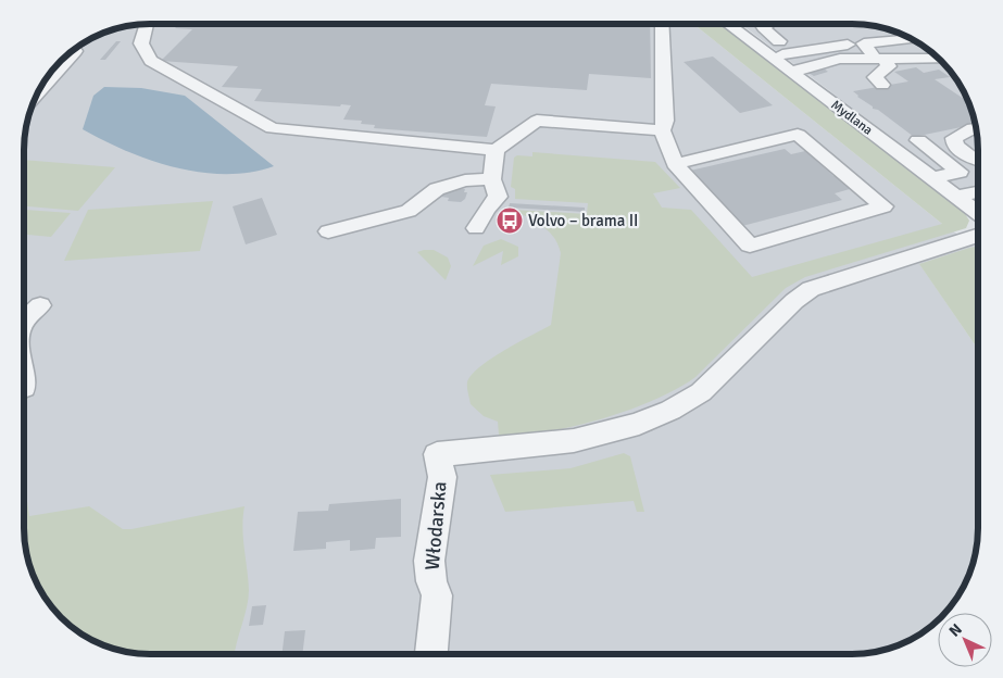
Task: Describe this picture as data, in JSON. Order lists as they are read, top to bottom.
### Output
{
  "streets": {
    "street": ["Mydlana", "Włodarska"]
  },
  "places": {
    "bus stop": ["Volvo – brama II"]
  },
  "north": "top left"
}
